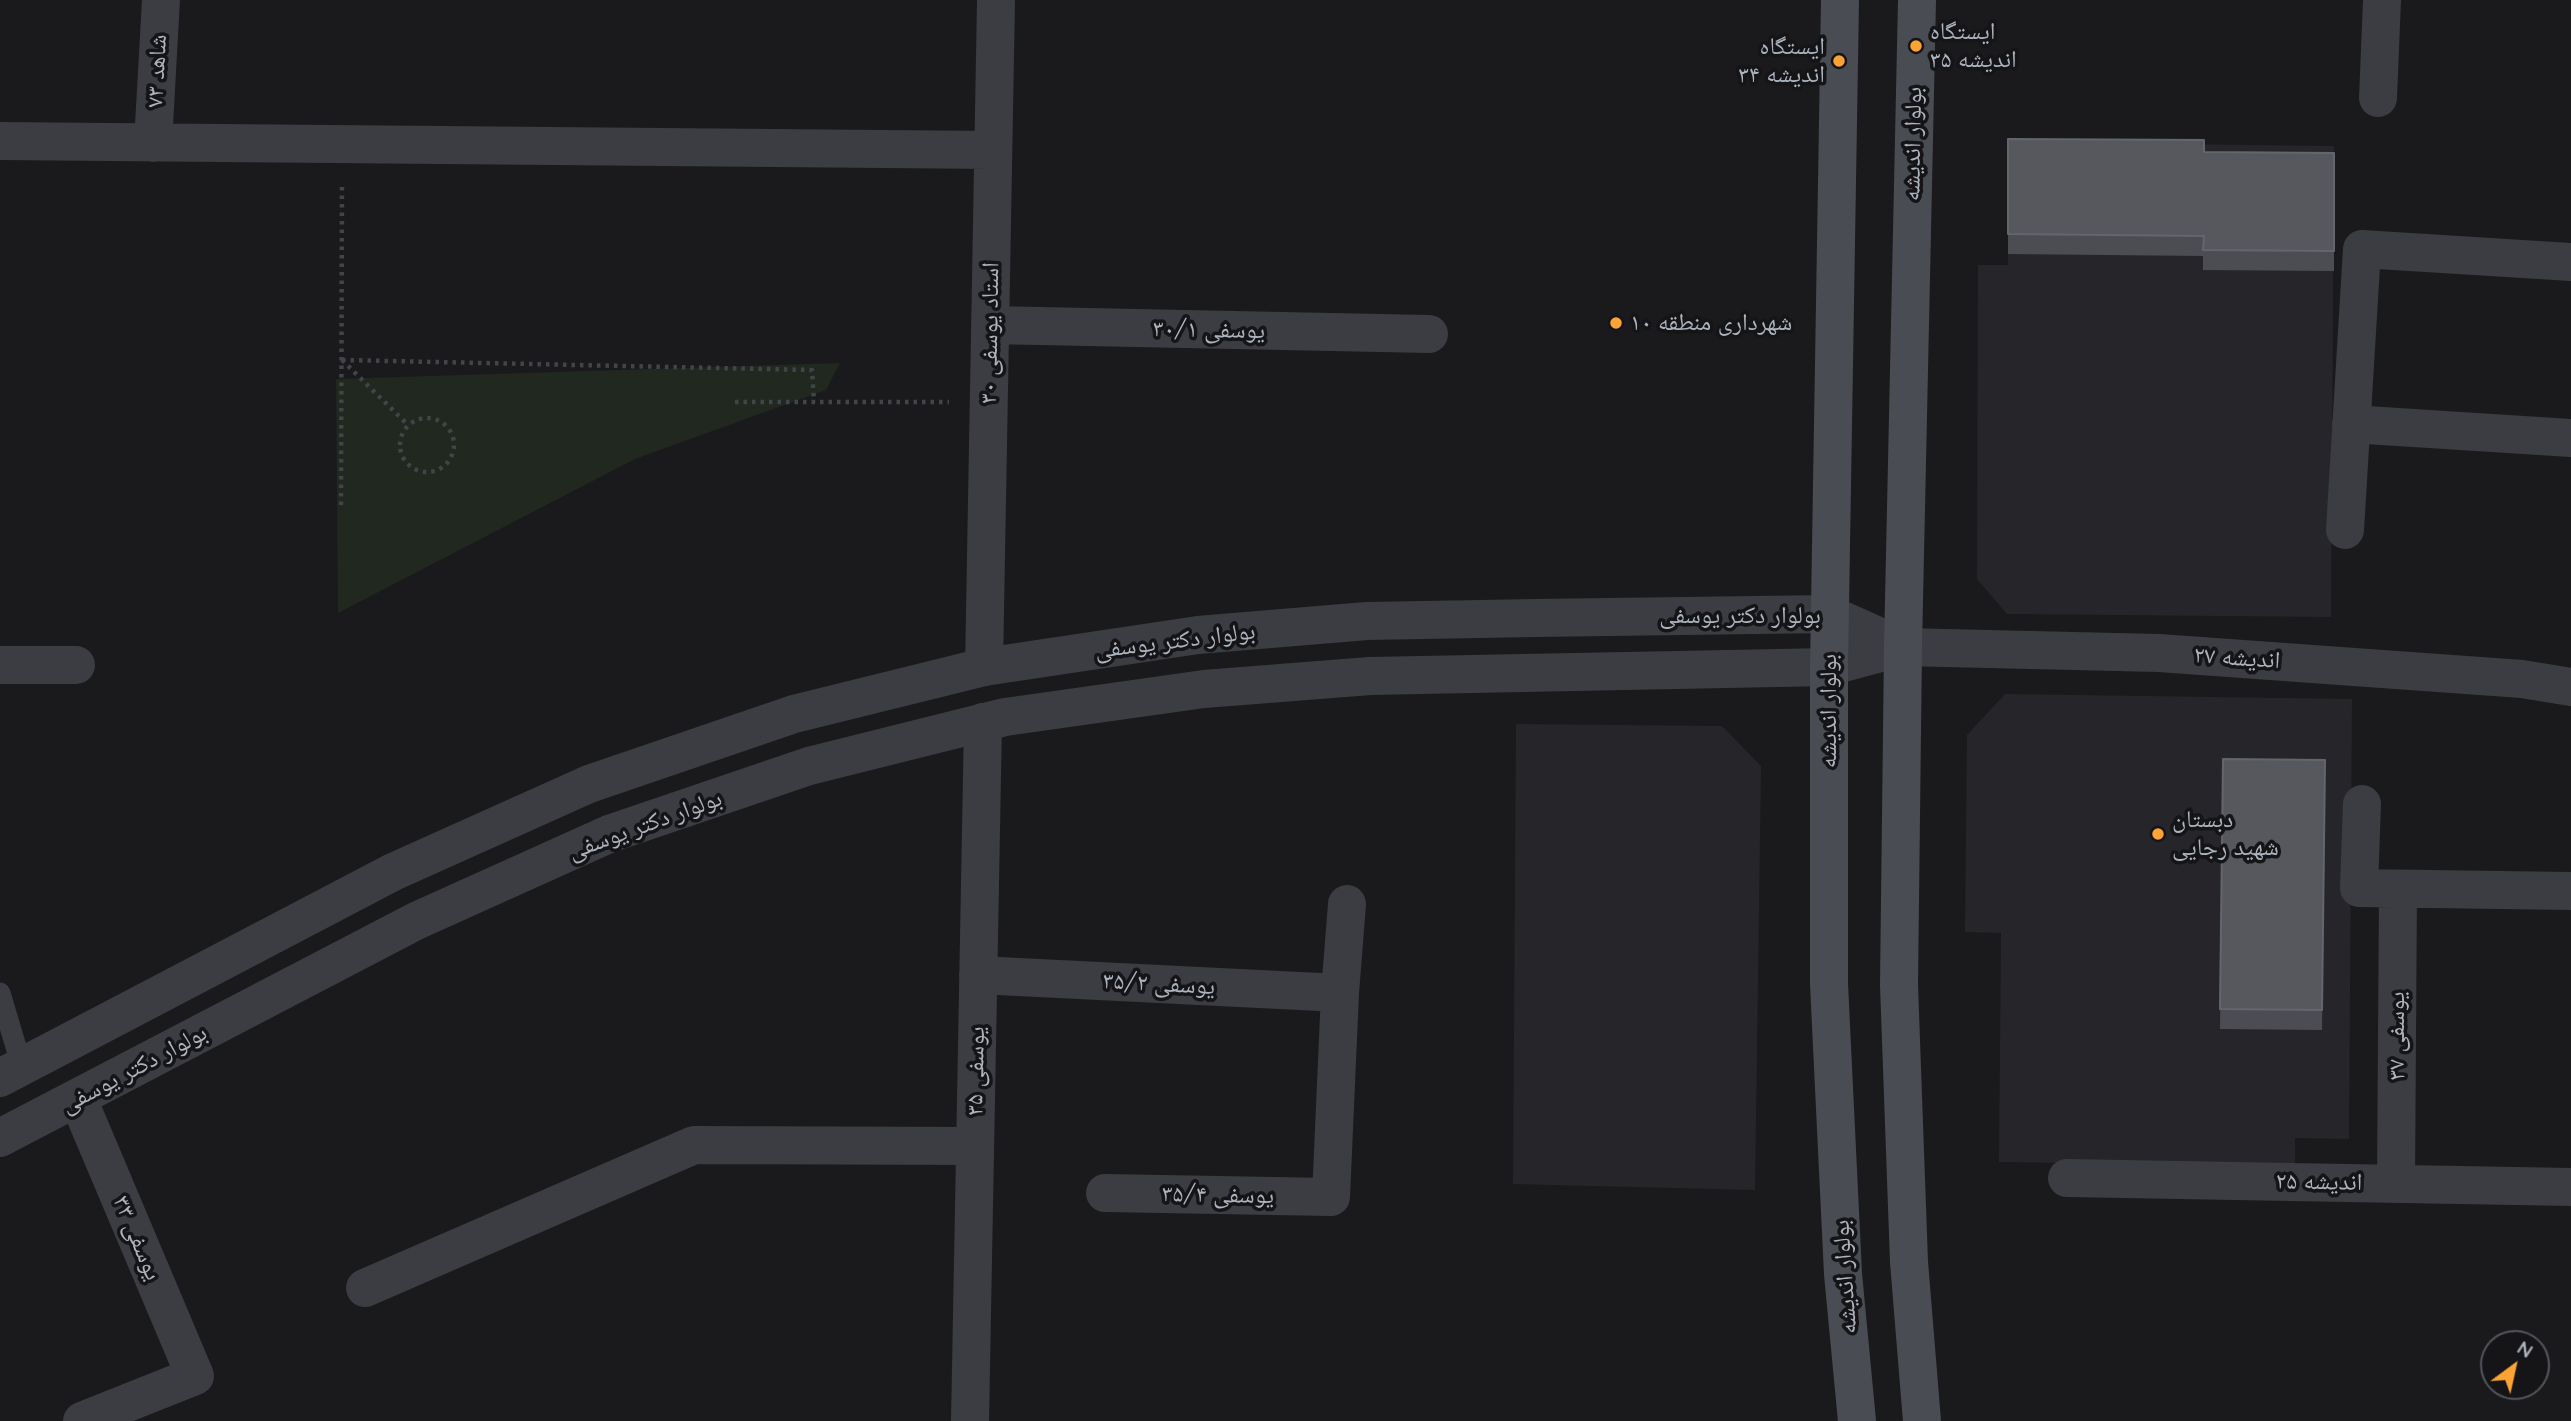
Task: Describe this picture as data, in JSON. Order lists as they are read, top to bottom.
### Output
{
  "streets": {
    "main road": ["بولوار اندیشه"],
    "street": [
      "شاهد ۷۳",
      "یوسفی ۳۰/۱",
      "استاد یوسفی ۳۰",
      "بولوار دکتر یوسفی",
      "اندیشه ۲۷",
      "یوسفی ۳۵/۲",
      "یوسفی ۳۷",
      "یوسفی ۳۵",
      "اندیشه ۲۵",
      "یوسفی ۳۵/۴",
      "یوسفی ۳۳"
    ]
  },
  "crossings": [
    ["بولوار اندیشه", "بولوار دکتر یوسفی"],
    ["بولوار اندیشه", "اندیشه ۲۷"],
    ["یوسفی ۳۰/۱", "استاد یوسفی ۳۰"],
    ["استاد یوسفی ۳۰", "بولوار دکتر یوسفی"],
    ["استاد یوسفی ۳۰", "یوسفی ۳۵"],
    ["بولوار دکتر یوسفی", "اندیشه ۲۷"],
    ["بولوار دکتر یوسفی", "یوسفی ۳۵"],
    ["بولوار دکتر یوسفی", "یوسفی ۳۳"],
    ["یوسفی ۳۵/۲", "یوسفی ۳۵"],
    ["یوسفی ۳۵/۲", "یوسفی ۳۵/۴"],
    ["یوسفی ۳۷", "اندیشه ۲۵"]
  ],
  "places": [
    "ایستگاه اندیشه ۳۵",
    "ایستگاه اندیشه ۳۴",
    "شهرداری منطقه ۱۰",
    "دبستان شهید رجایی"
  ],
  "north": "top right"
}
